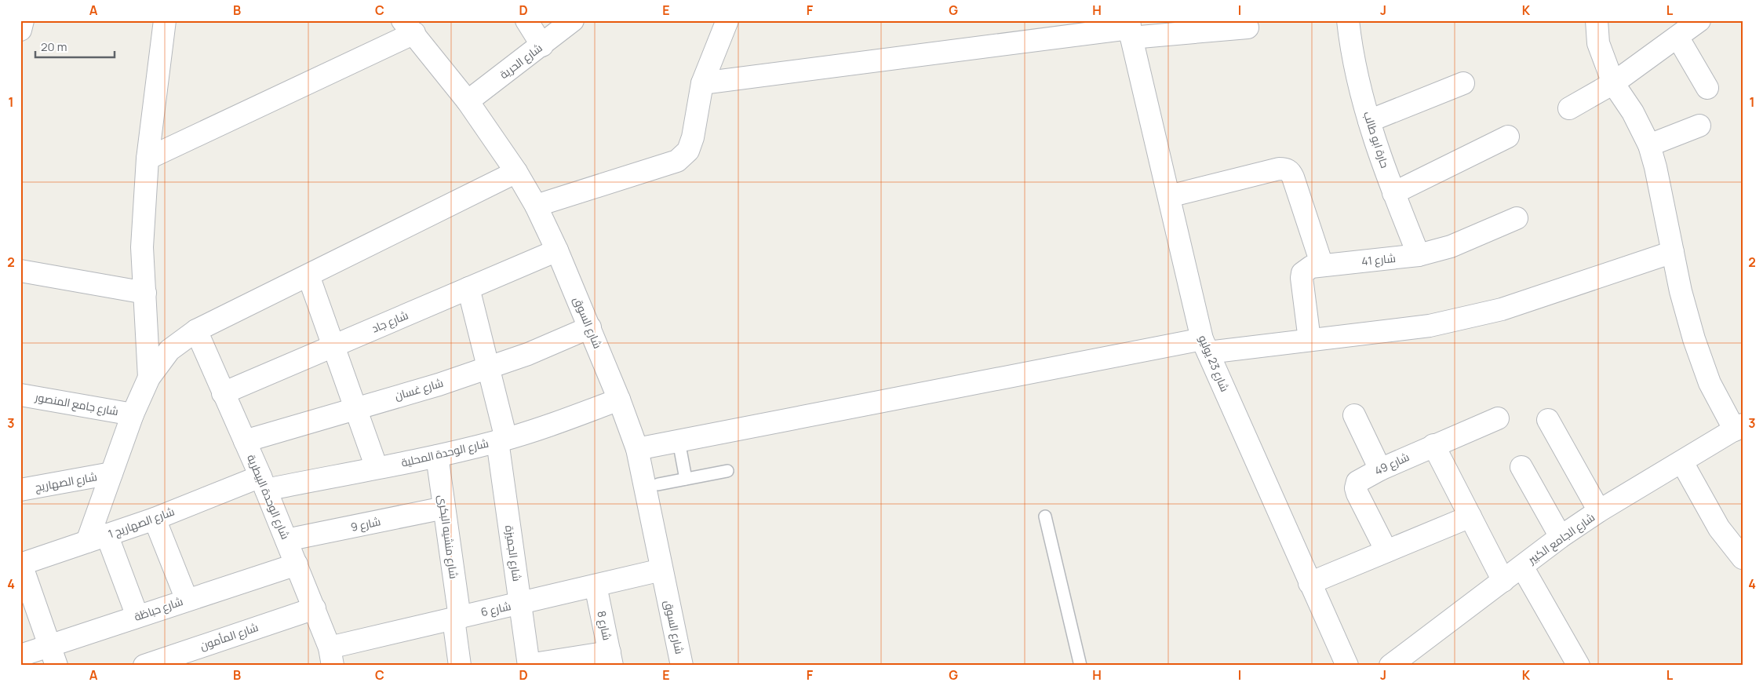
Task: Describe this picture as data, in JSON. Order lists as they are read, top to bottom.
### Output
{
  "streets": {
    "street": [
      "شارع الحرية",
      "حارة ابو طالب",
      "شارع 41",
      "شارع جاد",
      "شارع السوق",
      "شارع 23 يوليو",
      "شارع غسان",
      "شارع جامع المنصور",
      "شارع الوحدة المحلية",
      "شارع 49",
      "شارع الصهاريج",
      "شارع الوحدة البيطرية",
      "شارع الصهاريج 1",
      "شارع 9",
      "شارع منشيه البكرى",
      "شارع الجامع الكبير",
      "شارع الجميزة",
      "شارع حباظة",
      "شارع 6",
      "شارع 8",
      "شارع المأمون"
    ]
  },
  "crossings": [
    ["شارع الحرية", "شارع السوق"],
    ["حارة ابو طالب", "شارع 41"],
    ["شارع جاد", "شارع السوق"],
    ["شارع جاد", "شارع الوحدة البيطرية"],
    ["شارع جاد", "شارع الجميزة"],
    ["شارع السوق", "شارع غسان"],
    ["شارع السوق", "شارع الوحدة المحلية"],
    ["شارع السوق", "شارع 6"],
    ["شارع غسان", "شارع الوحدة البيطرية"],
    ["شارع غسان", "شارع الجميزة"],
    ["شارع الوحدة المحلية", "شارع الوحدة البيطرية"],
    ["شارع الوحدة المحلية", "شارع الصهاريج 1"],
    ["شارع الوحدة المحلية", "شارع منشيه البكرى"],
    ["شارع الوحدة المحلية", "شارع الجميزة"],
    ["شارع الوحدة البيطرية", "شارع الصهاريج 1"],
    ["شارع الوحدة البيطرية", "شارع 9"],
    ["شارع الوحدة البيطرية", "شارع حباظة"],
    ["شارع الوحدة البيطرية", "شارع 6"],
    ["شارع الوحدة البيطرية", "شارع المأمون"],
    ["شارع 9", "شارع منشيه البكرى"],
    ["شارع منشيه البكرى", "شارع 6"],
    ["شارع الجميزة", "شارع 6"],
    ["شارع 6", "شارع 8"]
  ],
  "scale_bar": "20 m",
  "grid": {
    "columns": [
      "A",
      "B",
      "C",
      "D",
      "E",
      "F",
      "G",
      "H",
      "I",
      "J",
      "K",
      "L"
    ],
    "rows": [
      "1",
      "2",
      "3",
      "4"
    ]
  }
}
